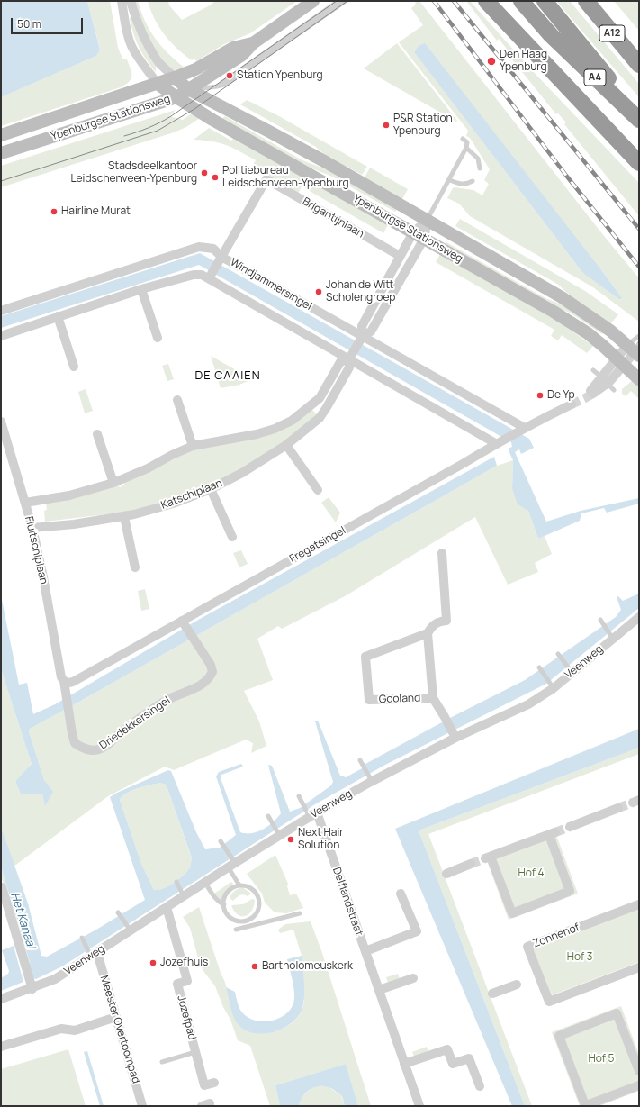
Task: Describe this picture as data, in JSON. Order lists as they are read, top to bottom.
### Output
{
  "streets": {
    "highway": ["A12", "A4"],
    "main road": ["Ypenburgse Stationsweg"],
    "street": [
      "Brigantijnlaan",
      "Windjammersingel",
      "Katschiplaan",
      "Fregatsingel",
      "Fluitschiplaan",
      "Veenweg",
      "Gooland",
      "Driedekkersingel",
      "Delflandstraat",
      "Zonnehof",
      "Jozefpad",
      "Meester Overtoompad"
    ]
  },
  "crossings": [
    ["Ypenburgse Stationsweg", "Katschiplaan"],
    ["Brigantijnlaan", "Windjammersingel"],
    ["Brigantijnlaan", "Katschiplaan"],
    ["Windjammersingel", "Katschiplaan"],
    ["Windjammersingel", "Fregatsingel"],
    ["Katschiplaan", "Fluitschiplaan"],
    ["Fregatsingel", "Fluitschiplaan"],
    ["Fregatsingel", "Driedekkersingel"],
    ["Fluitschiplaan", "Driedekkersingel"],
    ["Veenweg", "Gooland"],
    ["Veenweg", "Delflandstraat"],
    ["Veenweg", "Jozefpad"],
    ["Veenweg", "Meester Overtoompad"]
  ],
  "districts": ["DE CAAIEN"],
  "water": ["Het Kanaal"],
  "parks": ["Hof 4", "Hof 3", "Hof 5"],
  "places": [
    "Den Haag Ypenburg",
    "Station Ypenburg",
    "P&R Station Ypenburg",
    "Stadsdeelkantoor Leidschenveen-Ypenburg",
    "Politiebureau Leidschenveen-Ypenburg",
    "Hairline Murat",
    "Johan de Witt Scholengroep",
    "De Yp",
    "Next Hair Solution",
    "Jozefhuis",
    "Bartholomeuskerk"
  ],
  "scale_bar": "50 m"
}
